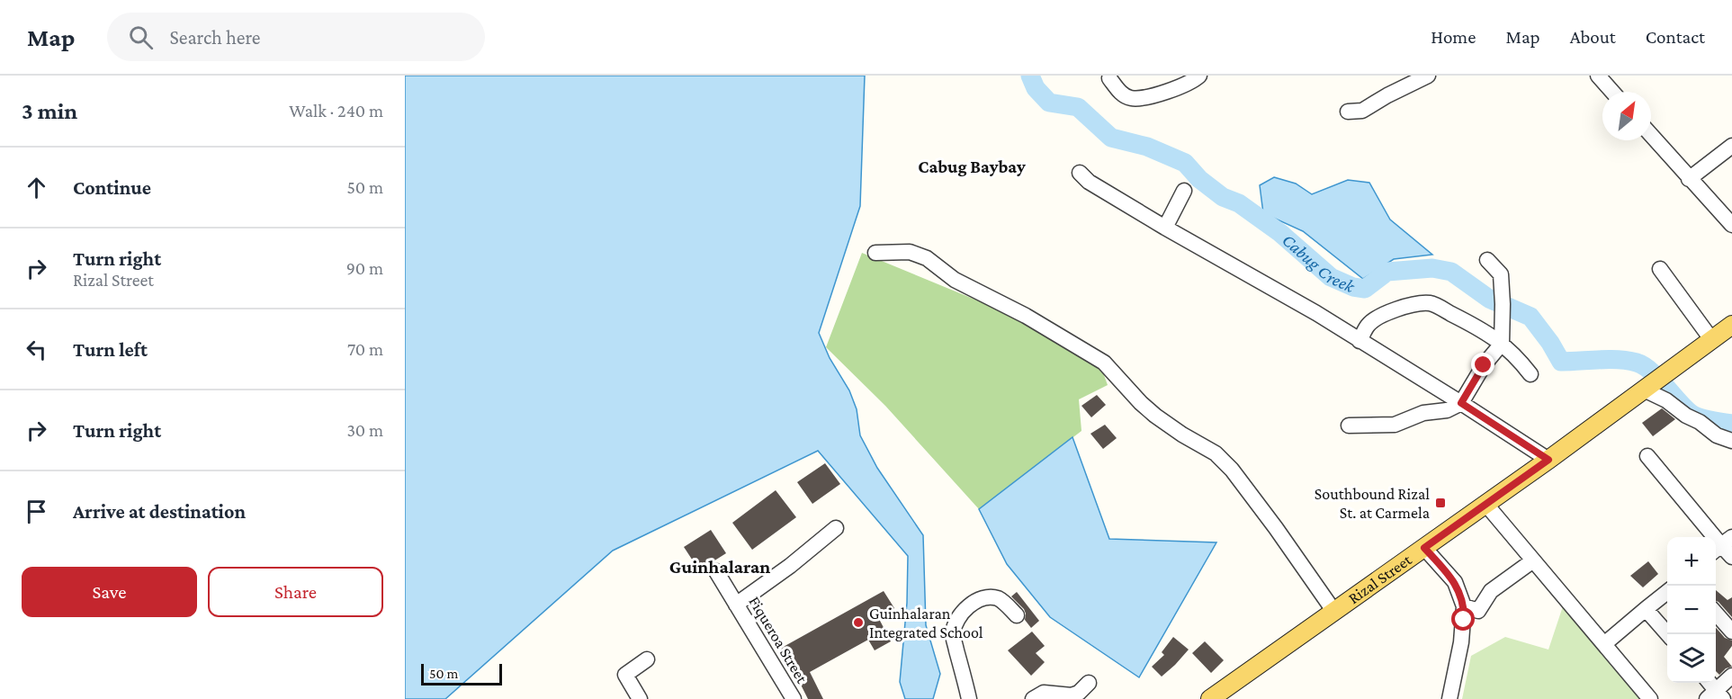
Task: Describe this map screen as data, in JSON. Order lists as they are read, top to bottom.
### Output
{
  "streets": {
    "main road": ["Rizal Street"],
    "street": ["Fiqueroa Street"]
  },
  "districts": ["Cabug Baybay", "Guinhalaran"],
  "water": ["Cabug Creek"],
  "places": {
    "transit": ["Southbound Rizal St. at Carmela"],
    "other": ["Guinhalaran Integrated School"]
  },
  "scale_bar": "50 m",
  "north": "top right",
  "page": {
    "header": "Map",
    "search": "Search here",
    "nav": [
      "Home",
      "Map",
      "About",
      "Contact"
    ],
    "heading": ["3 min", "Walk · 240 m"],
    "list": [
      ["Continue", "50 m"],
      ["Turn right", "Rizal Street", "90 m"],
      ["Turn left", "70 m"],
      ["Turn right", "30 m"],
      "Arrive at destination"
    ],
    "map_buttons": ["+", "−"],
    "buttons": ["Save", "Share"],
    "scale": "50 m"
  }
}
